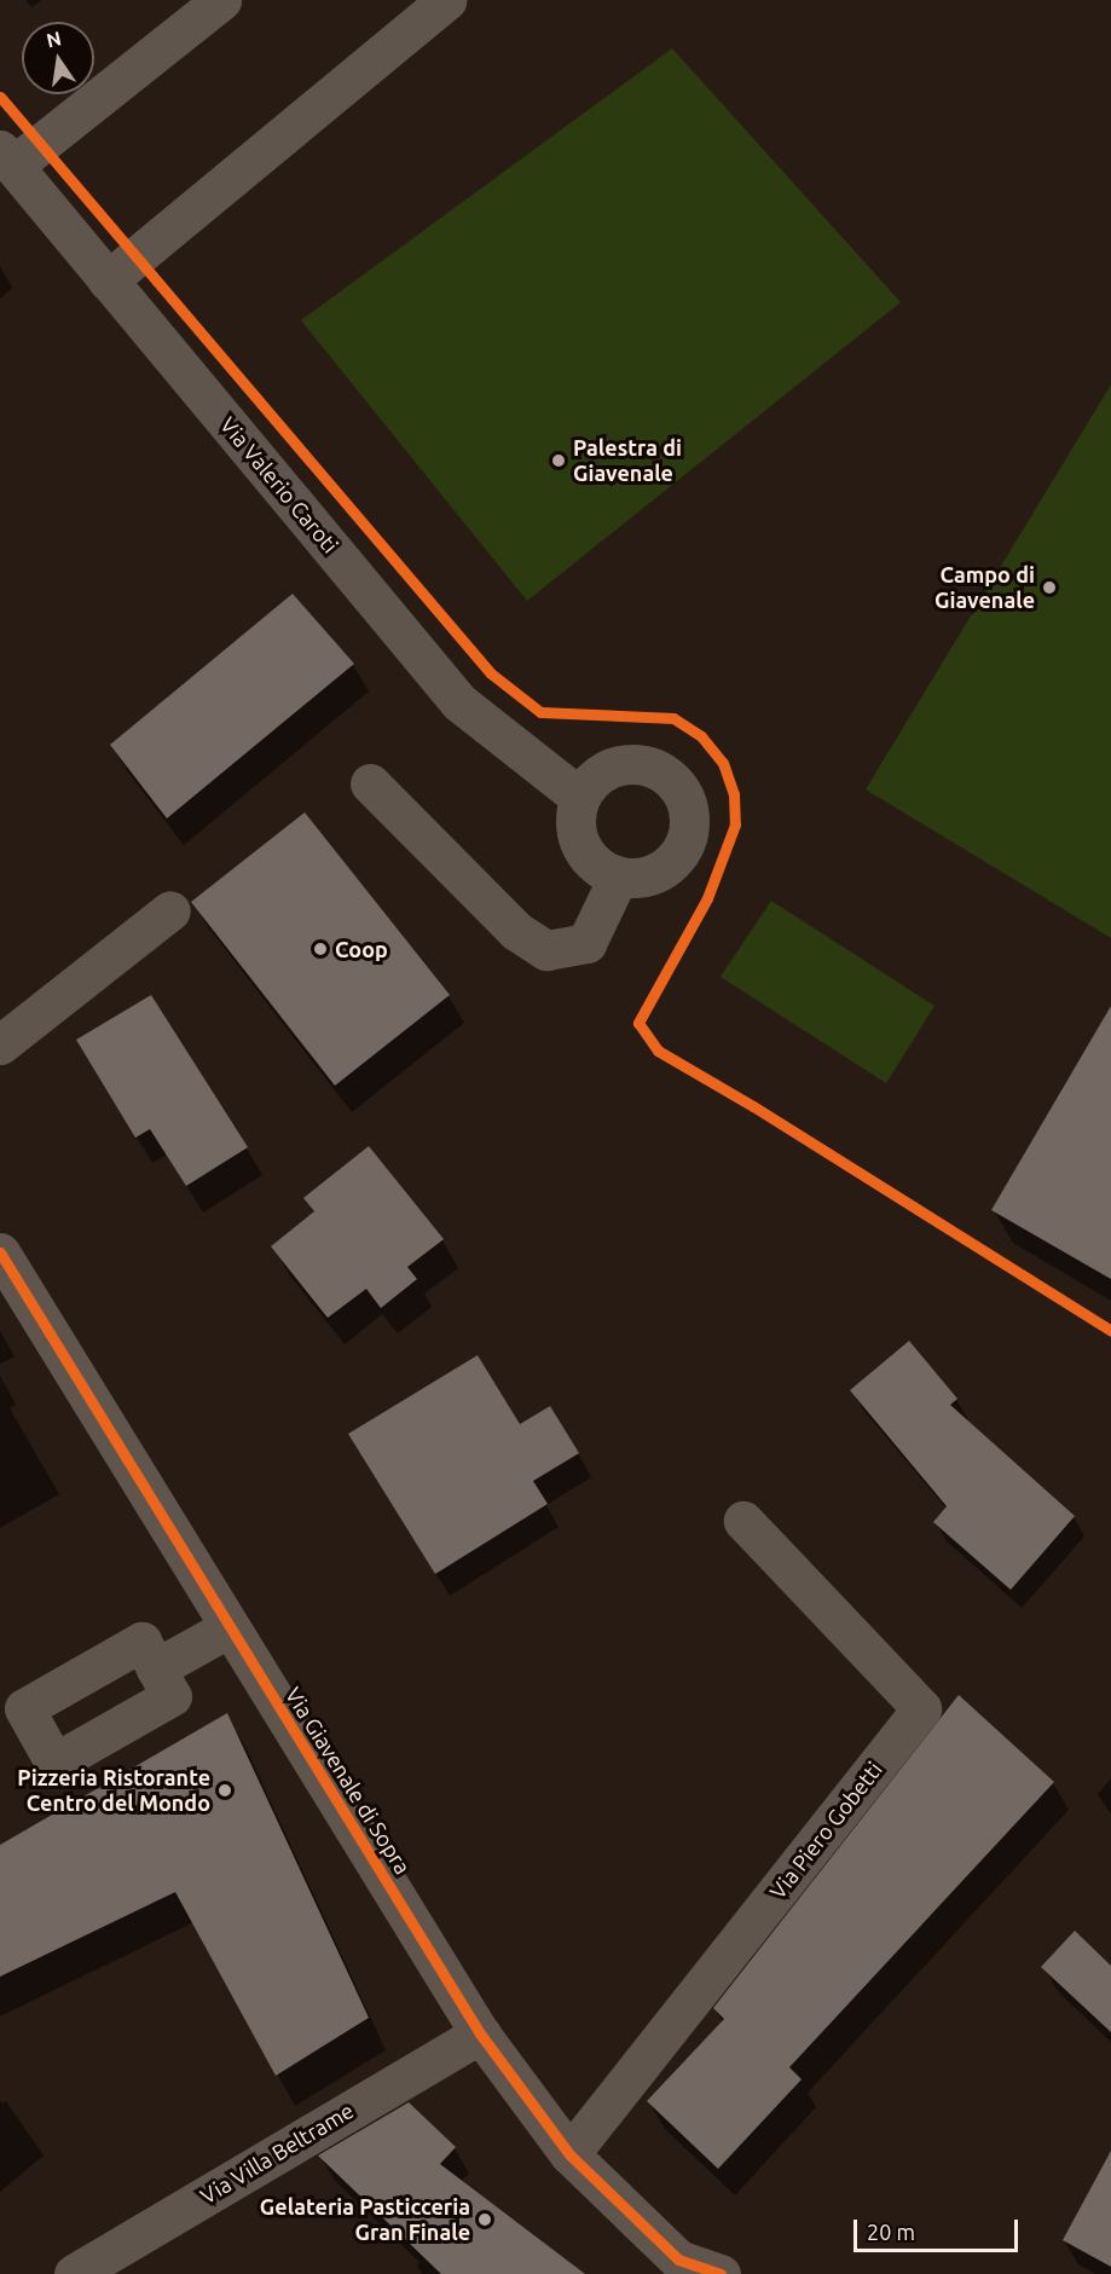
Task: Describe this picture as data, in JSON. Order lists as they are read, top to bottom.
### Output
{
  "streets": {
    "street": [
      "Via Valerio Caroti",
      "Via Giavenale di Sopra",
      "Via Piero Gobetti",
      "Via Villa Beltrame"
    ]
  },
  "crossings": [
    ["Via Giavenale di Sopra", "Via Piero Gobetti"],
    ["Via Giavenale di Sopra", "Via Villa Beltrame"]
  ],
  "places": [
    "Palestra di Giavenale",
    "Campo di Giavenale",
    "Coop",
    "Pizzeria Ristorante Centro del Mondo",
    "Gelateria Pasticceria Gran Finale"
  ],
  "scale_bar": "20 m",
  "north": "top"
}
